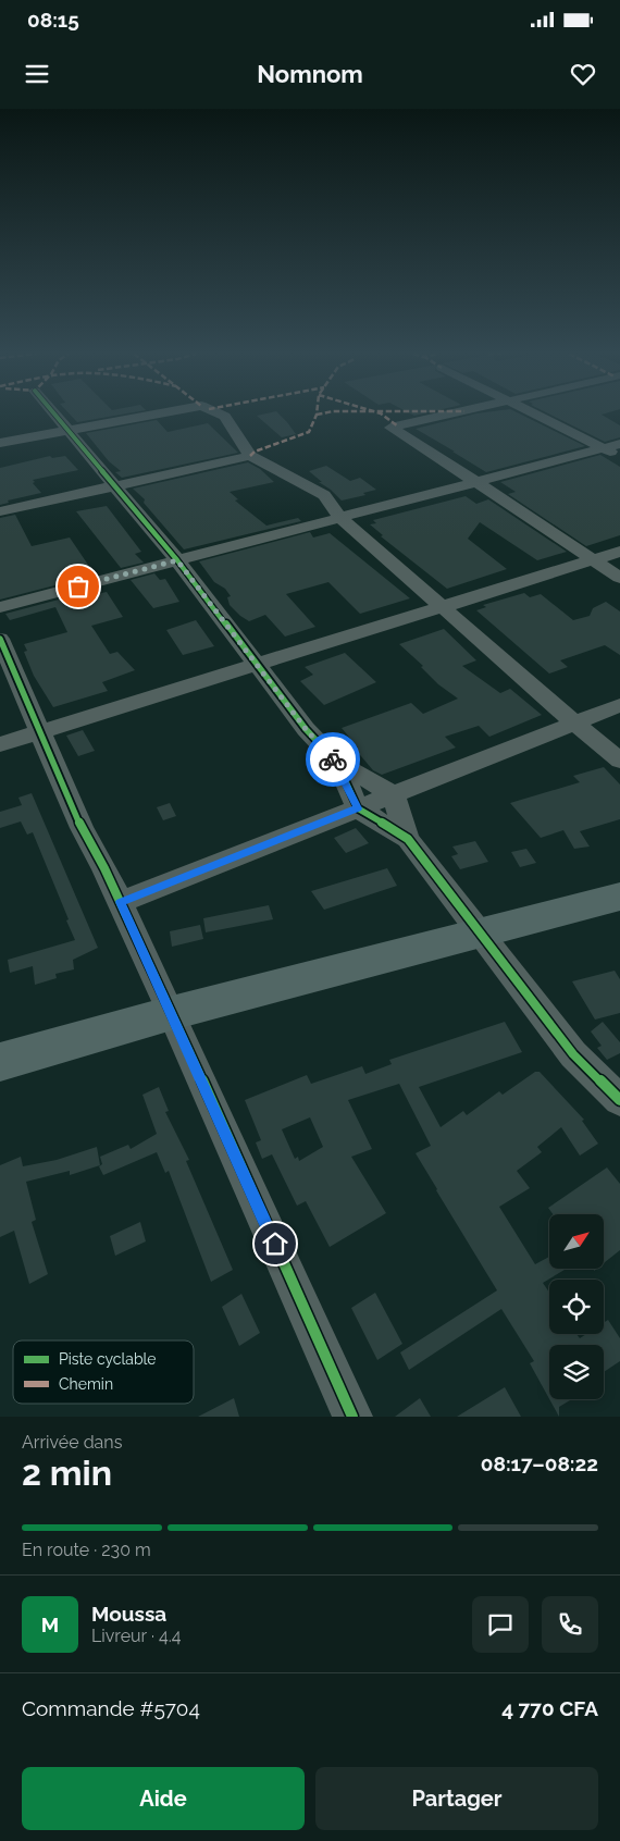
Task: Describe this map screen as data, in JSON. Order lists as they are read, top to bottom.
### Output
{
  "legend": ["Piste cyclable", "Chemin"],
  "north": "top right",
  "page": {
    "status": "08:15",
    "header": "Nomnom",
    "heading": ["2 min", "Arrivée dans", "08:17–08:22"],
    "panel": [
      "Moussa",
      "Livreur · 4.4",
      "Commande #5704",
      "4 770 CFA"
    ],
    "bar": "En route · 230 m",
    "round": "M",
    "buttons": ["Aide", "Partager"]
  }
}
